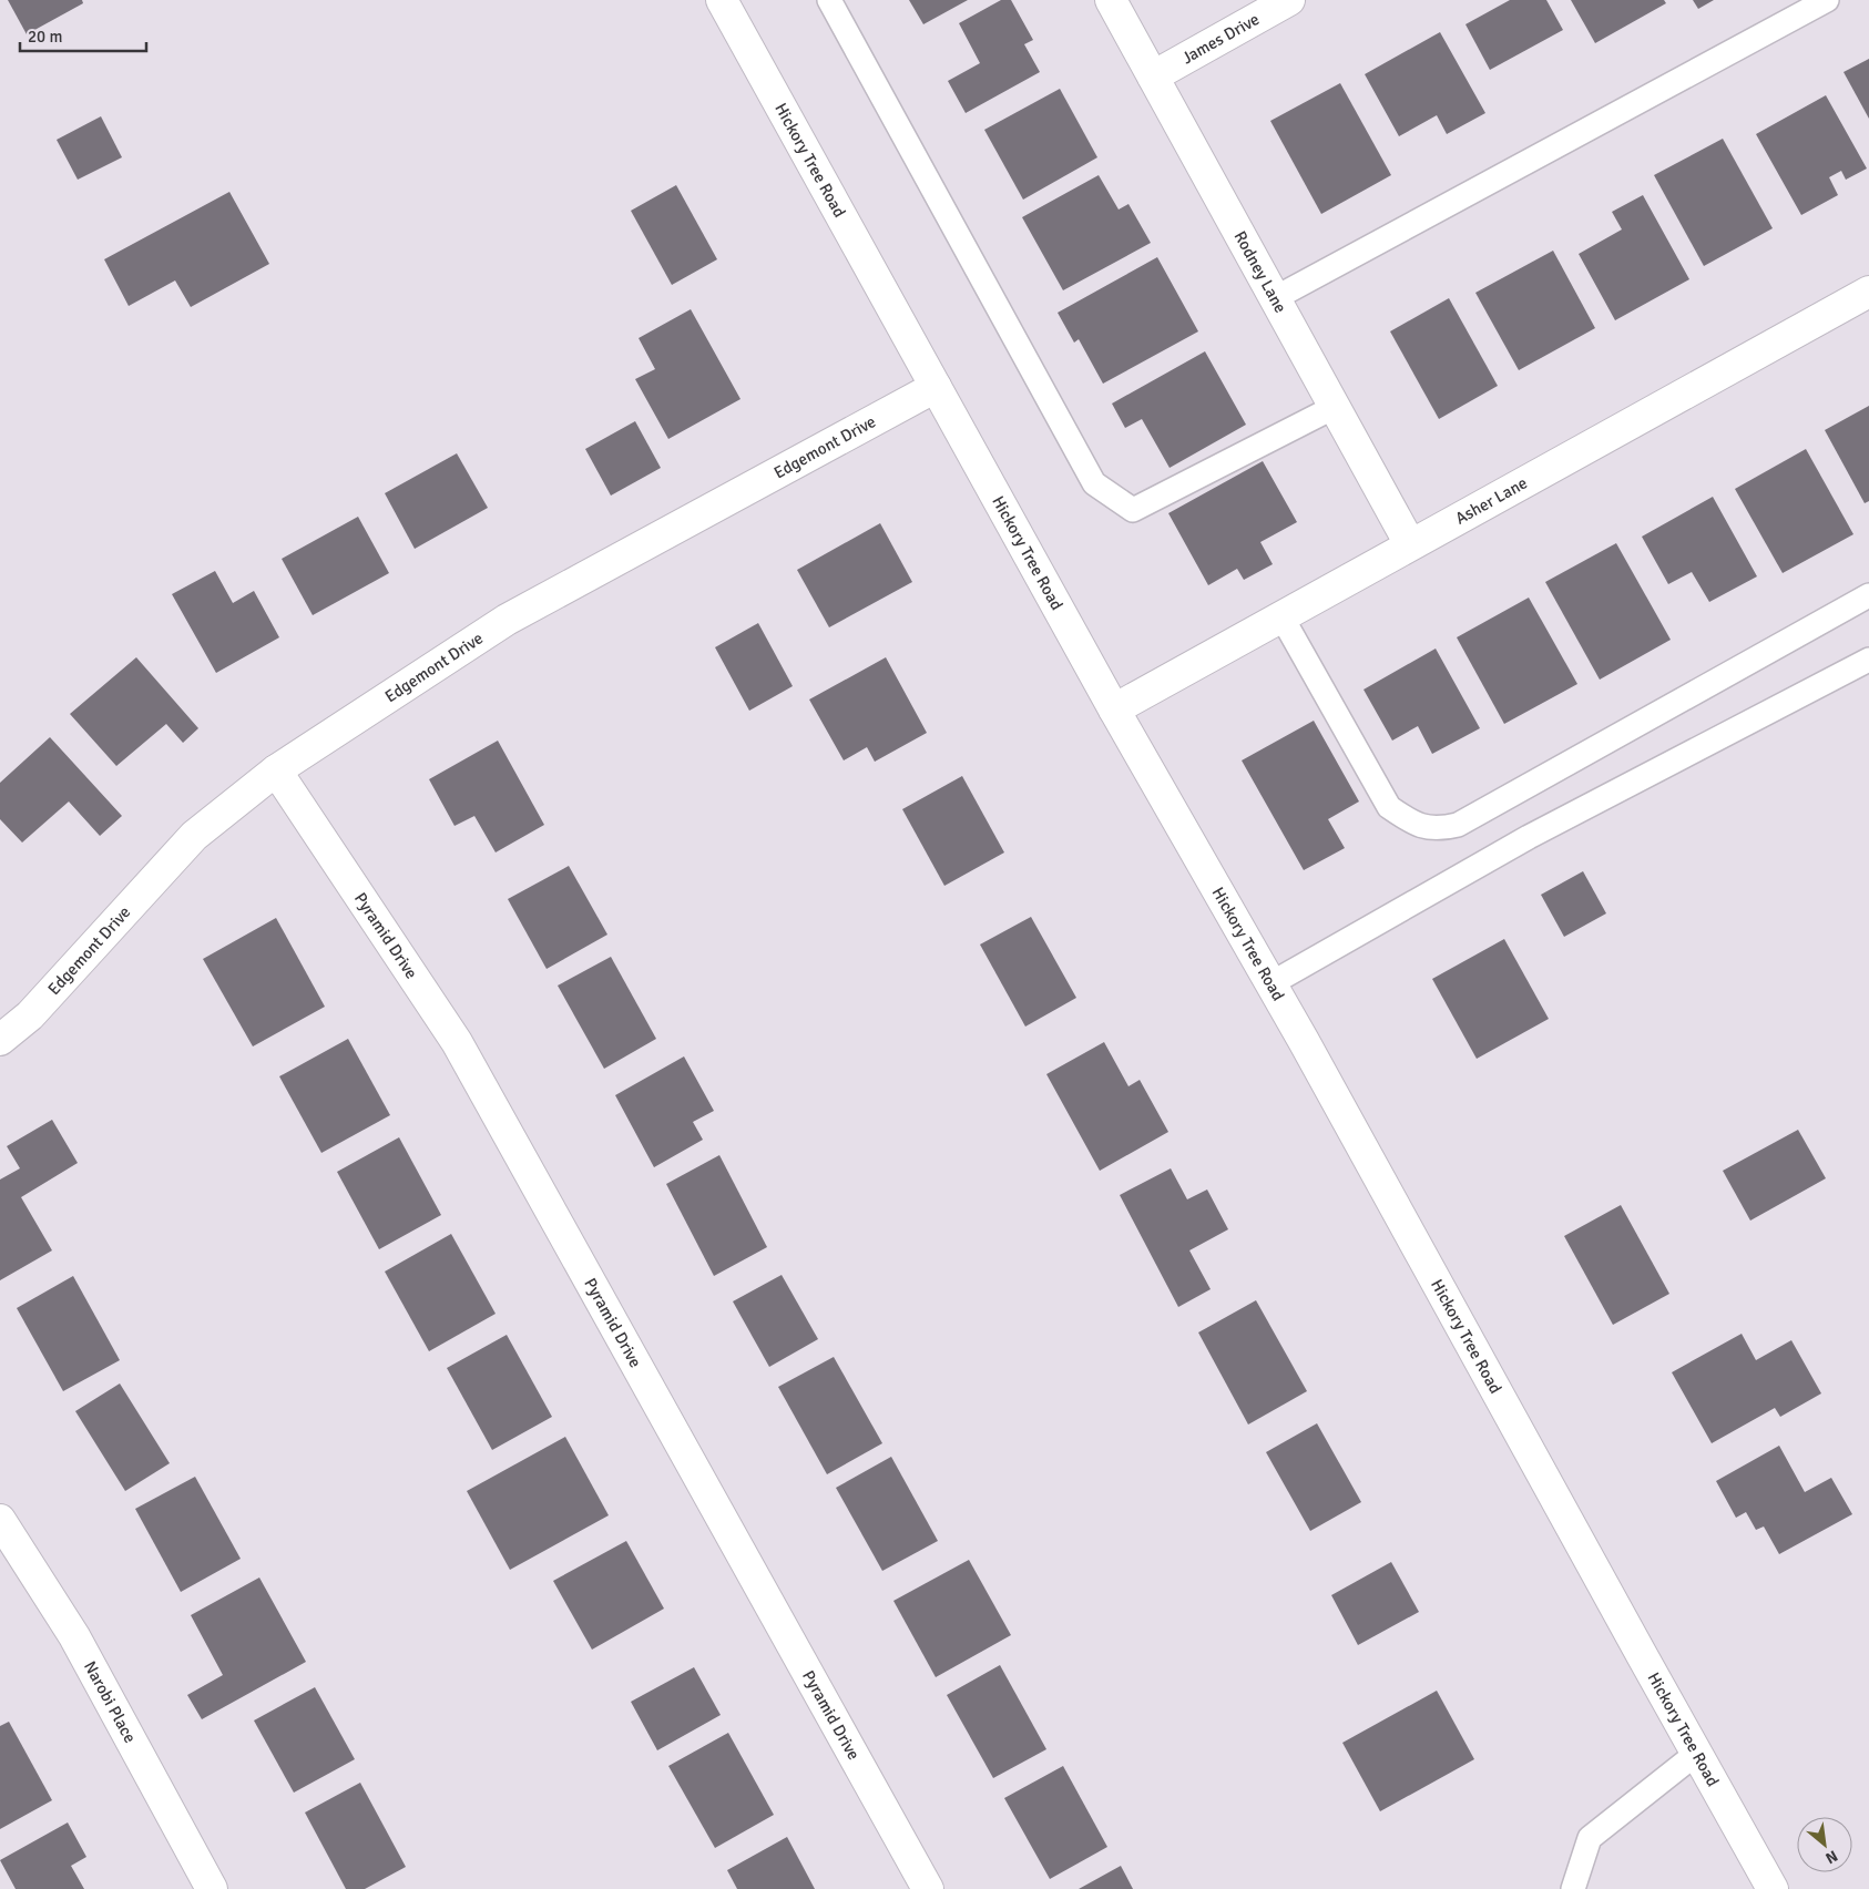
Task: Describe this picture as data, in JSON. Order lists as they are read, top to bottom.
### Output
{
  "streets": {
    "street": [
      "James Drive",
      "Hickory Tree Road",
      "Rodney Lane",
      "Edgemont Drive",
      "Asher Lane",
      "Pyramid Drive",
      "Narobi Place"
    ]
  },
  "crossings": [
    ["James Drive", "Rodney Lane"],
    ["Hickory Tree Road", "Edgemont Drive"],
    ["Hickory Tree Road", "Asher Lane"],
    ["Rodney Lane", "Asher Lane"],
    ["Edgemont Drive", "Pyramid Drive"]
  ],
  "scale_bar": "20 m",
  "north": "bottom right"
}
